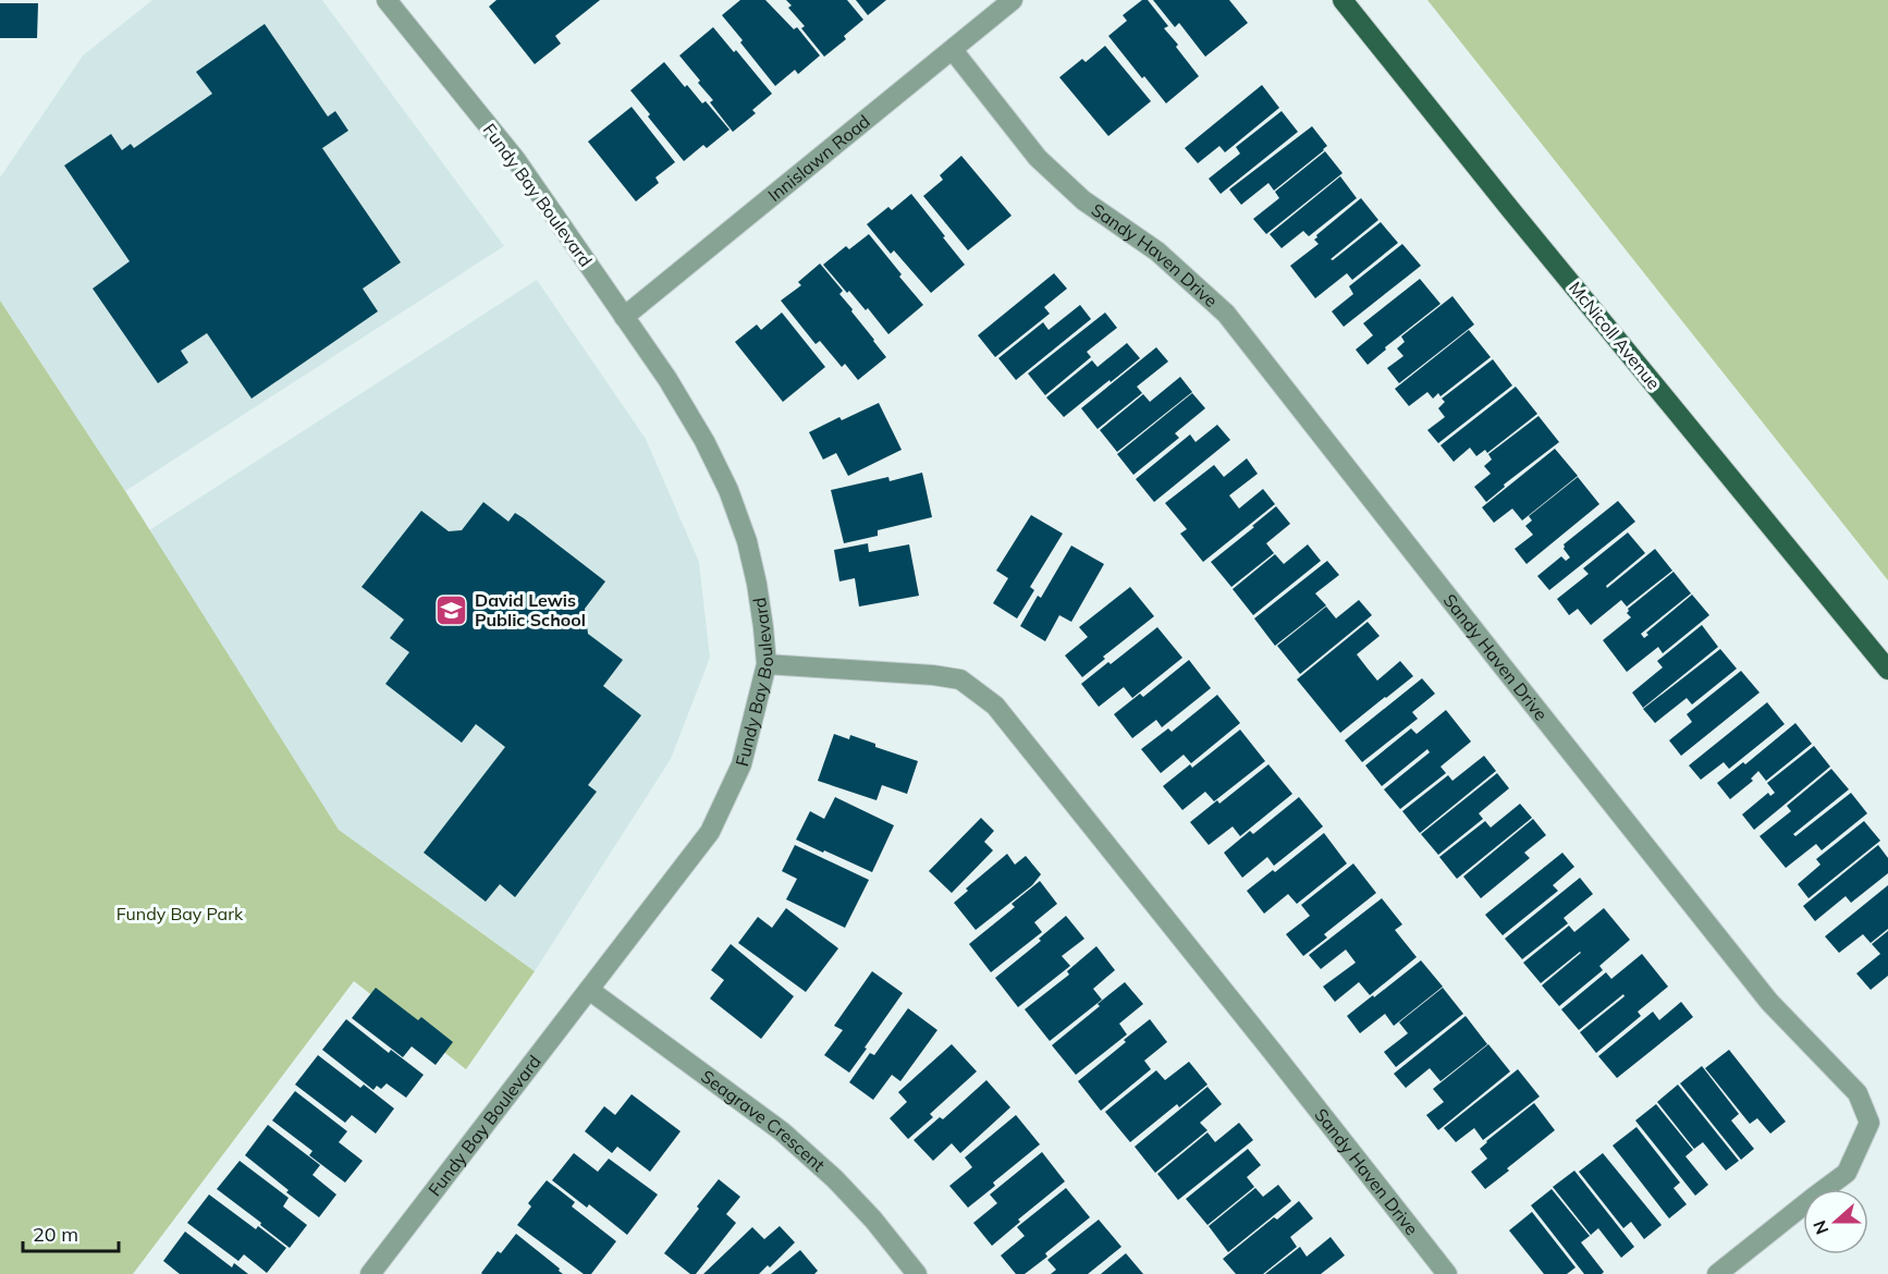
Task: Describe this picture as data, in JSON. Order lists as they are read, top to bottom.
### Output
{
  "streets": {
    "main road": ["McNicoll Avenue"],
    "street": [
      "Innislawn Road",
      "Fundy Bay Boulevard",
      "Sandy Haven Drive",
      "Seagrave Crescent"
    ]
  },
  "crossings": [
    ["Innislawn Road", "Fundy Bay Boulevard"],
    ["Innislawn Road", "Sandy Haven Drive"],
    ["Fundy Bay Boulevard", "Sandy Haven Drive"],
    ["Fundy Bay Boulevard", "Seagrave Crescent"]
  ],
  "parks": ["Fundy Bay Park"],
  "places": {
    "school or university": ["David Lewis Public School"]
  },
  "scale_bar": "20 m",
  "north": "left"
}
